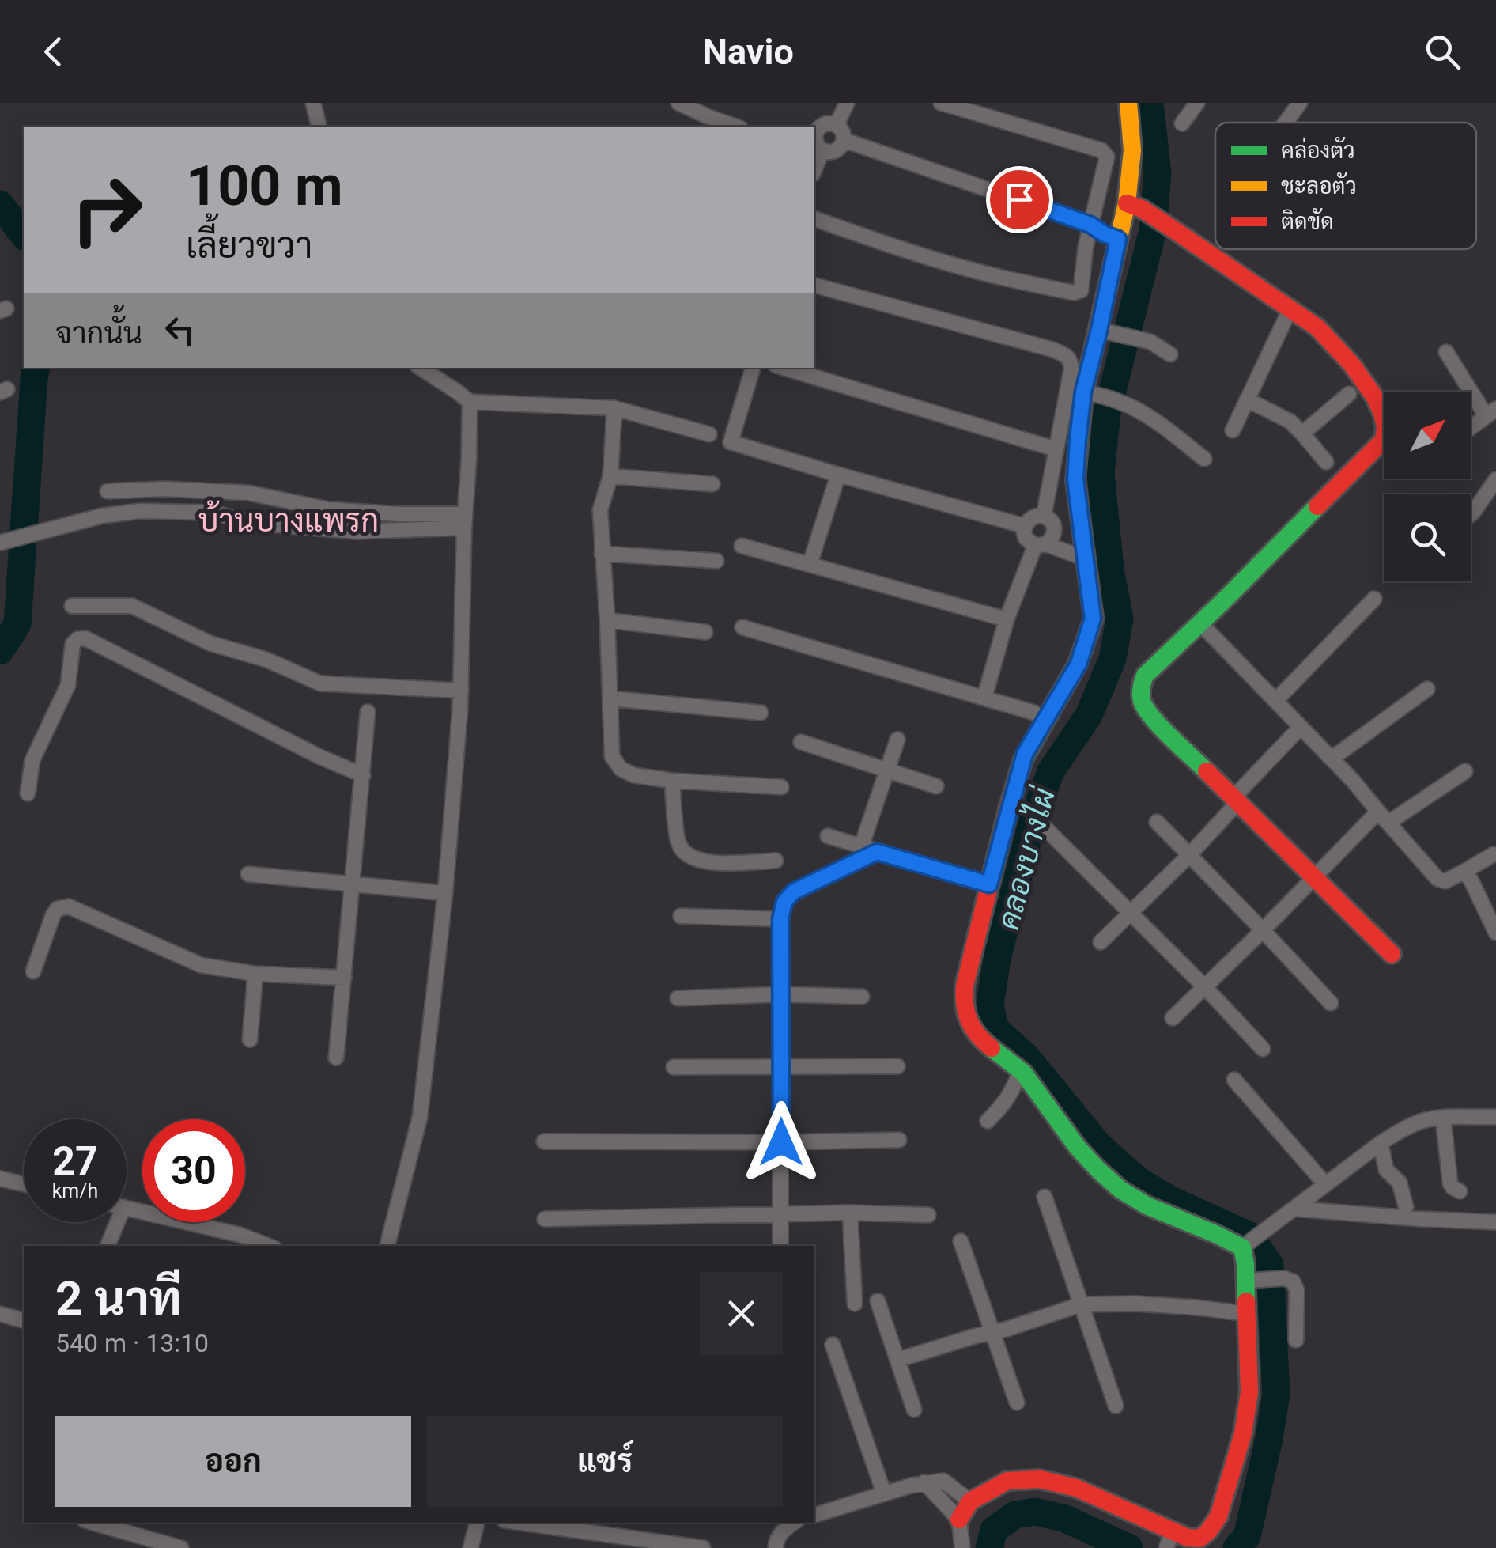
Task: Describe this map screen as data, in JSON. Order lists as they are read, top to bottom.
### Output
{
  "districts": ["บ้านบางแพรก"],
  "water": ["คลองบางไผ่"],
  "legend": ["คล่องตัว", "ชะลอตัว", "ติดขัด"],
  "north": "top right",
  "page": {
    "header": "Navio",
    "turn": ["100 m", "เลี้ยวขวา"],
    "then": "จากนั้น",
    "speed": "27 km/h",
    "limit": "30",
    "heading": ["2 นาที", "540 m · 13:10"],
    "buttons": ["ออก", "แชร์"]
  }
}
